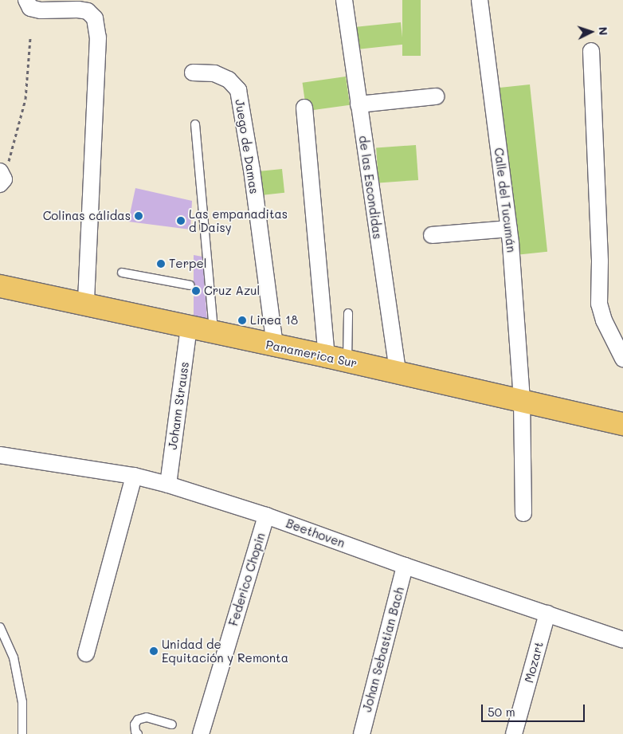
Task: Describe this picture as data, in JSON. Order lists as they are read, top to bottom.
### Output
{
  "streets": {
    "highway": ["Panamerica Sur"],
    "street": [
      "Juego de Damas",
      "de las Escondidas",
      "Calle del Tucumán",
      "Johann Strauss",
      "Beethoven",
      "Federico Chopin",
      "Johan Sebastian Bach",
      "Mozart"
    ]
  },
  "crossings": [
    ["Juego de Damas", "Panamerica Sur"],
    ["de las Escondidas", "Panamerica Sur"],
    ["Calle del Tucumán", "Panamerica Sur"],
    ["Panamerica Sur", "Johann Strauss"],
    ["Johann Strauss", "Beethoven"],
    ["Beethoven", "Federico Chopin"],
    ["Beethoven", "Johan Sebastian Bach"],
    ["Beethoven", "Mozart"]
  ],
  "places": [
    "Colinas cálidas",
    "Las empanaditas d Daisy",
    "Terpel",
    "Cruz Azul",
    "Linea 18",
    "Unidad de Equitación y Remonta"
  ],
  "scale_bar": "50 m",
  "north": "right"
}
